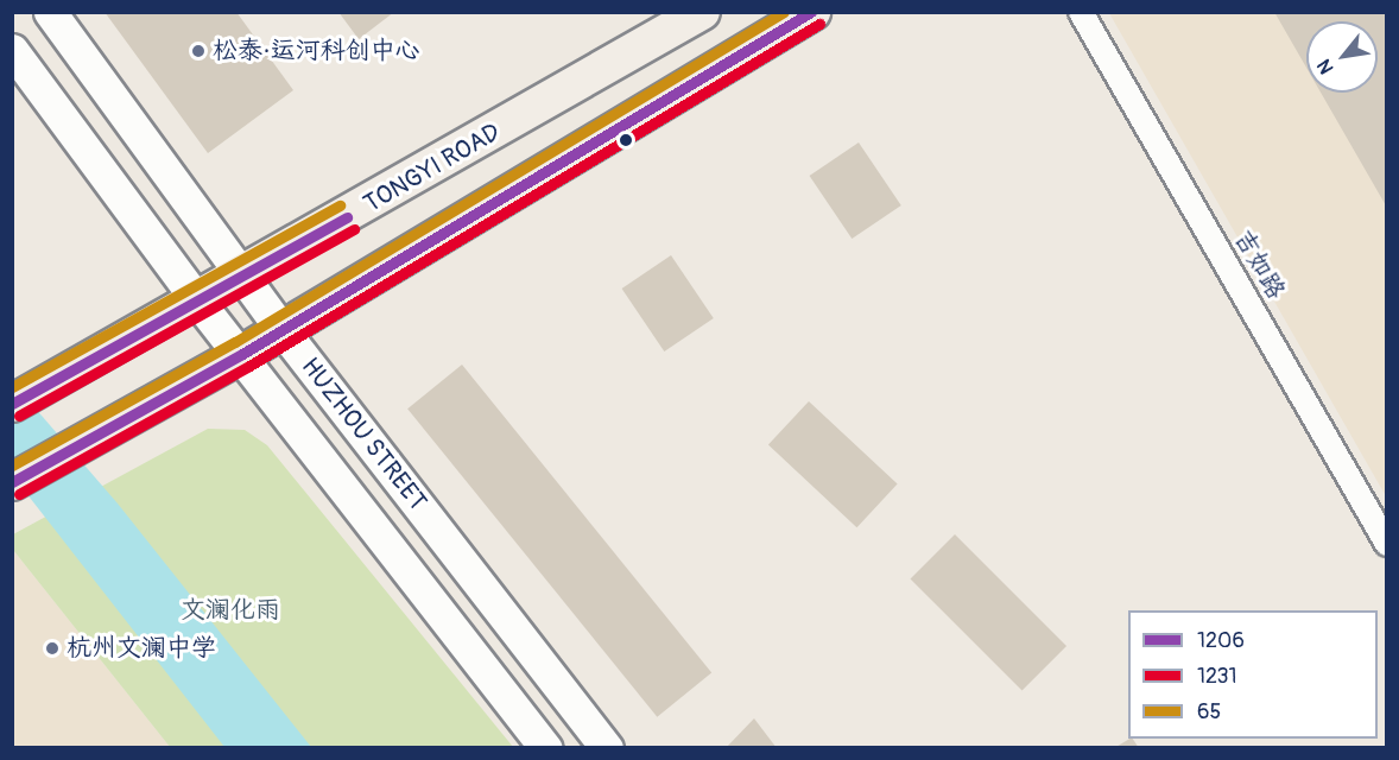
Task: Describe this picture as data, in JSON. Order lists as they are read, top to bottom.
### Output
{
  "streets": {
    "main road": ["TONGYI ROAD", "HUZHOU STREET"],
    "street": ["吉如路"]
  },
  "crossings": [
    ["TONGYI ROAD", "HUZHOU STREET"]
  ],
  "parks": ["文澜化雨"],
  "places": ["松泰·运河科创中心", "杭州文澜中学"],
  "lines": ["transit line 1206", "transit line 65", "transit line 1231"],
  "legend": ["1206", "1231", "65"],
  "north": "bottom left"
}
